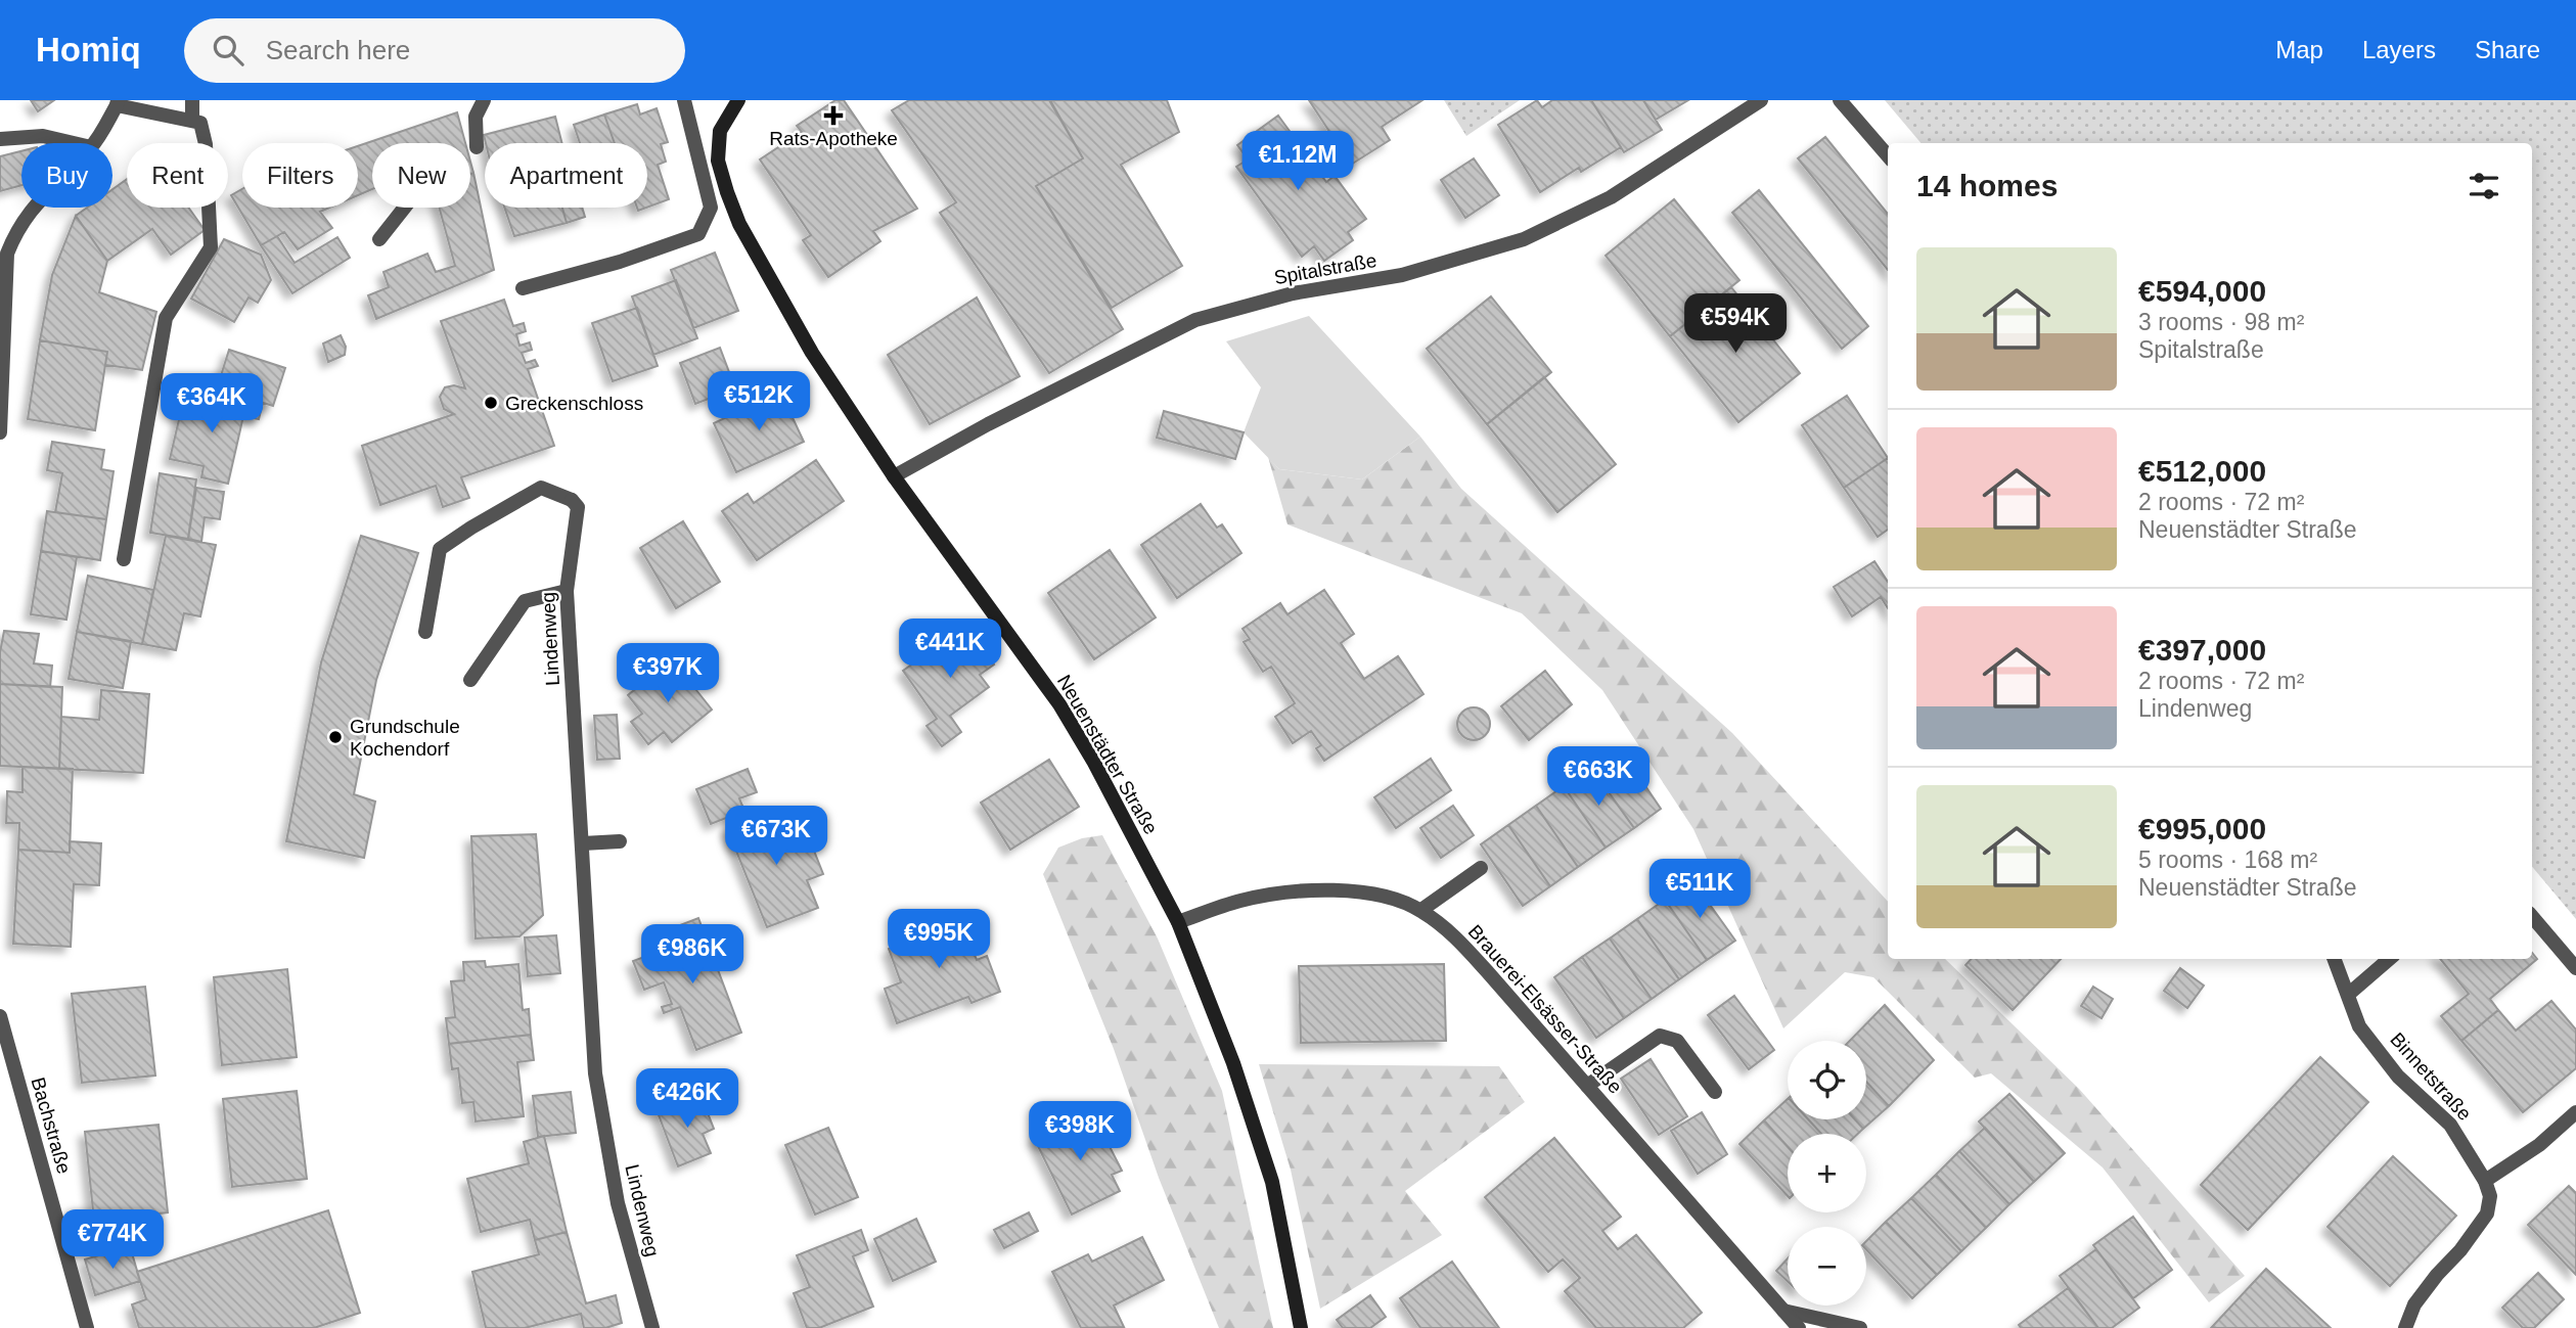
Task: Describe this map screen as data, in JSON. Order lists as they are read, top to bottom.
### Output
{
  "streets": {
    "main road": ["Neuenstädter Straße"],
    "street": [
      "Spitalstraße",
      "Lindenweg",
      "Brauerei-Elsässer-Straße",
      "Binnetstraße",
      "Bachstraße"
    ]
  },
  "crossings": [
    ["Spitalstraße", "Neuenstädter Straße"],
    ["Neuenstädter Straße", "Brauerei-Elsässer-Straße"]
  ],
  "places": {
    "health": ["Rats-Apotheke"],
    "other": ["Greckenschloss", "Grundschule Kochendorf"]
  },
  "page": {
    "header": "Homiq",
    "search": "Search here",
    "nav": ["Map", "Layers", "Share"],
    "price": [
      "€1.12M",
      "€594K",
      "€512K",
      "€364K",
      "€441K",
      "€397K",
      "€663K",
      "€673K",
      "€511K",
      "€995K",
      "€986K",
      "€426K",
      "€398K",
      "€774K"
    ],
    "chip": [
      "Buy",
      "Rent",
      "Filters",
      "New",
      "Apartment"
    ],
    "heading": "14 homes",
    "list": [
      {
        "name": "€594,000",
        "note": "3 rooms · 98 m² · Spitalstraße"
      },
      {
        "name": "€512,000",
        "note": "2 rooms · 72 m² · Neuenstädter Straße"
      },
      {
        "name": "€397,000",
        "note": "2 rooms · 72 m² · Lindenweg"
      },
      {
        "name": "€995,000",
        "note": "5 rooms · 168 m² · Neuenstädter Straße"
      }
    ],
    "map_buttons": ["+", "−"]
  }
}
